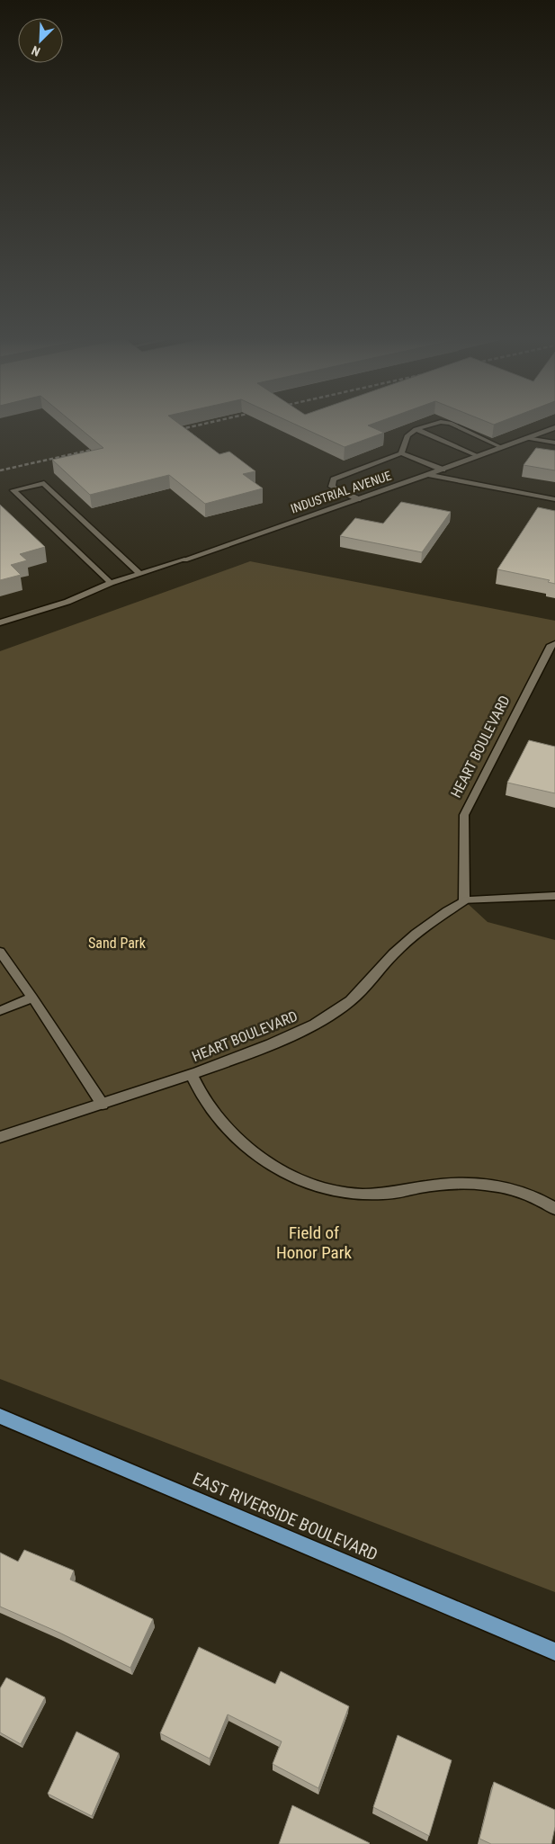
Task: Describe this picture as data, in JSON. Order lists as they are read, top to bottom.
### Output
{
  "streets": {
    "main road": ["EAST RIVERSIDE BOULEVARD"],
    "street": ["INDUSTRIAL AVENUE", "HEART BOULEVARD"]
  },
  "parks": ["Sand Park", "Field of Honor Park"],
  "north": "bottom left"
}
